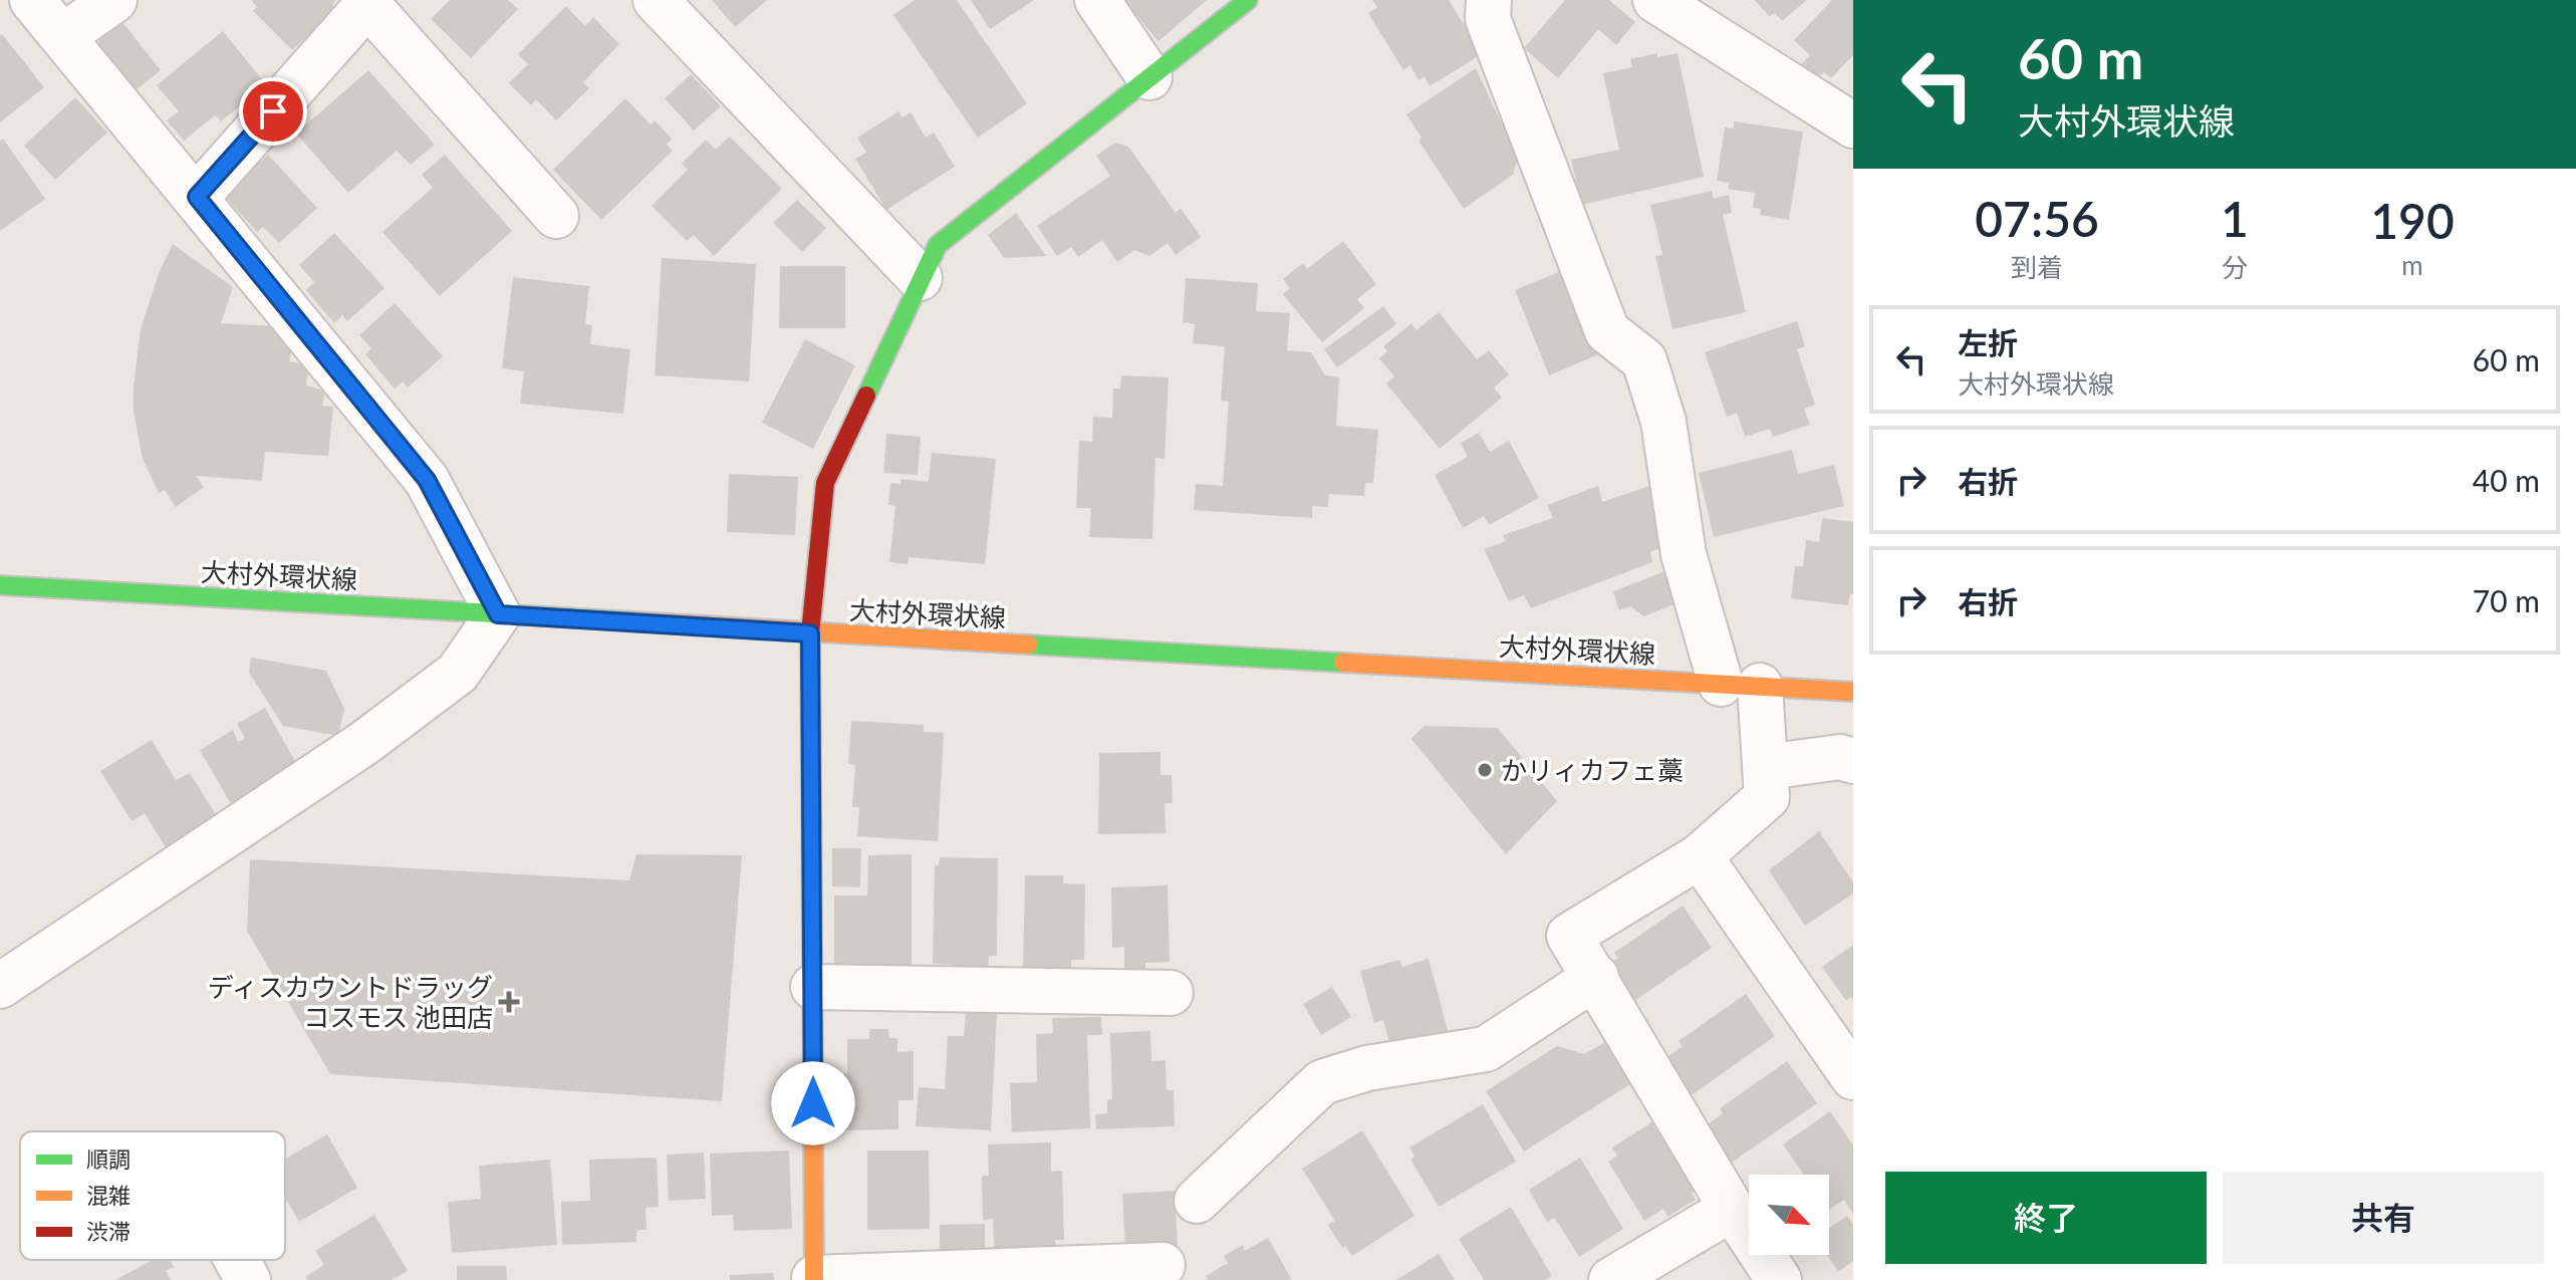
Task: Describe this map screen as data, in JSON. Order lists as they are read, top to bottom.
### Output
{
  "streets": {
    "main road": ["大村外環状線"]
  },
  "places": {
    "other": ["かリィカフェ藁"],
    "health": ["ディスカウントドラッグ コスモス 池田店"]
  },
  "legend": ["順調", "混雑", "渋滞"],
  "north": "bottom right",
  "page": {
    "turn": ["60 m", "大村外環状線"],
    "eta": [
      "07:56",
      "到着",
      "1",
      "分",
      "190",
      "m"
    ],
    "list": [
      {
        "name": "左折",
        "note": "大村外環状線",
        "value": "60 m"
      },
      {
        "name": "右折",
        "value": "40 m"
      },
      {
        "name": "右折",
        "value": "70 m"
      }
    ],
    "buttons": ["終了", "共有"]
  }
}
